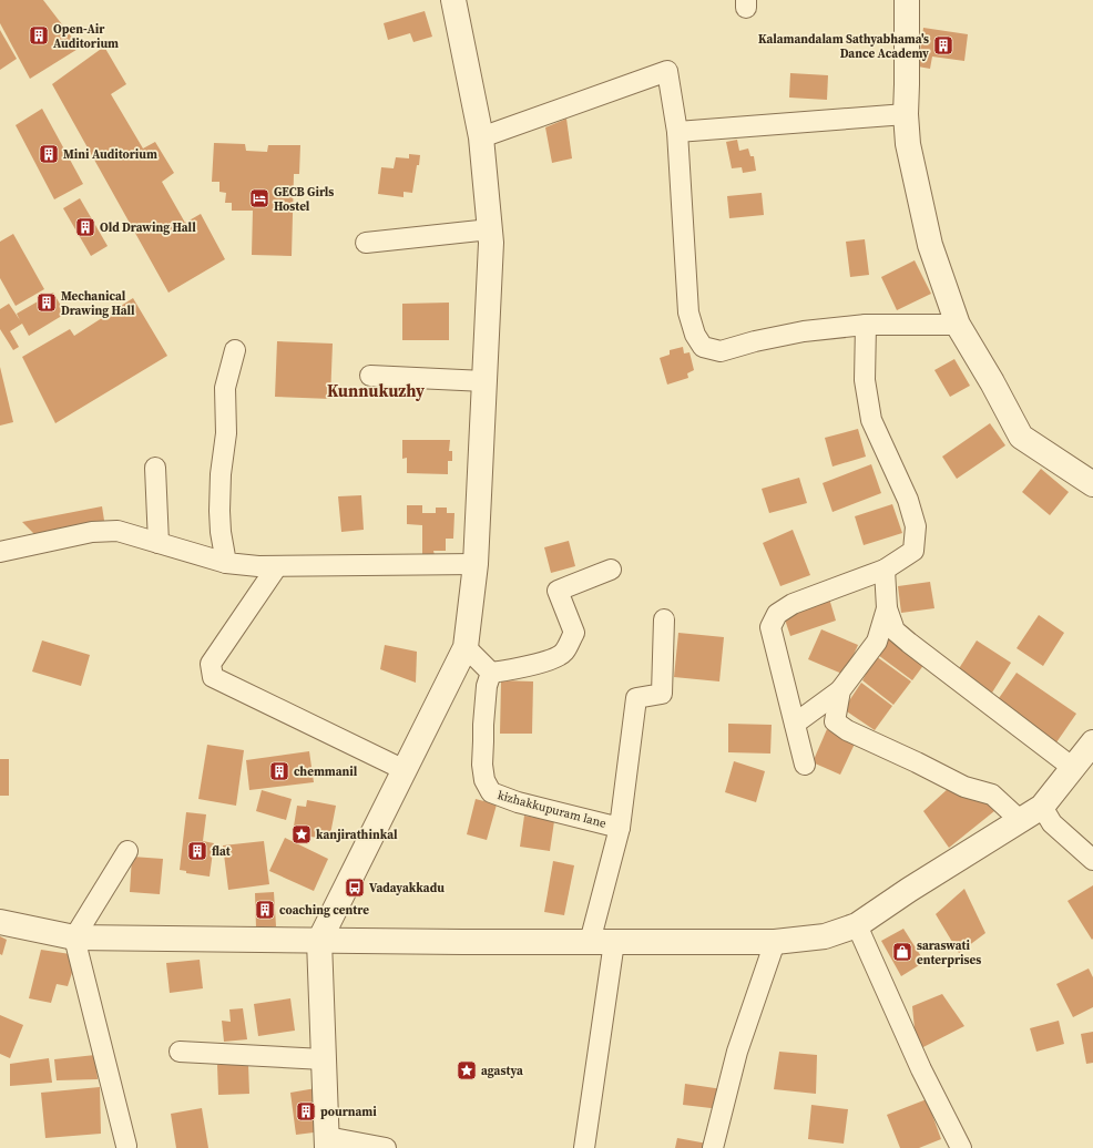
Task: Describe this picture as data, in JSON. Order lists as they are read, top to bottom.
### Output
{
  "streets": {
    "street": ["kizhakkupuram lane"]
  },
  "districts": ["Kunnukuzhy"],
  "places": {
    "building": [
      "Open-Air Auditorium",
      "Kalamandalam Sathyabhama's Dance Academy",
      "Mini Auditorium",
      "Old Drawing Hall",
      "Mechanical Drawing Hall",
      "chemmanil",
      "flat",
      "coaching centre",
      "pournami"
    ],
    "hotel": ["GECB Girls Hostel"],
    "place": ["kanjirathinkal", "agastya"],
    "bus stop": ["Vadayakkadu"],
    "shop": ["saraswati enterprises"]
  }
}
